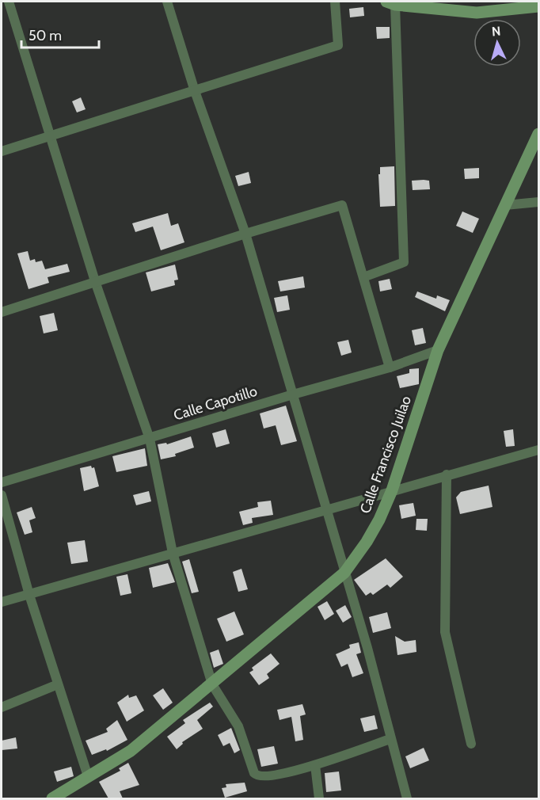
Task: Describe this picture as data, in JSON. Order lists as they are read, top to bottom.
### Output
{
  "streets": {
    "street": ["Calle Capotillo", "Calle Francisco Juilao"]
  },
  "crossings": [
    ["Calle Capotillo", "Calle Francisco Juilao"]
  ],
  "scale_bar": "50 m",
  "north": "top"
}
